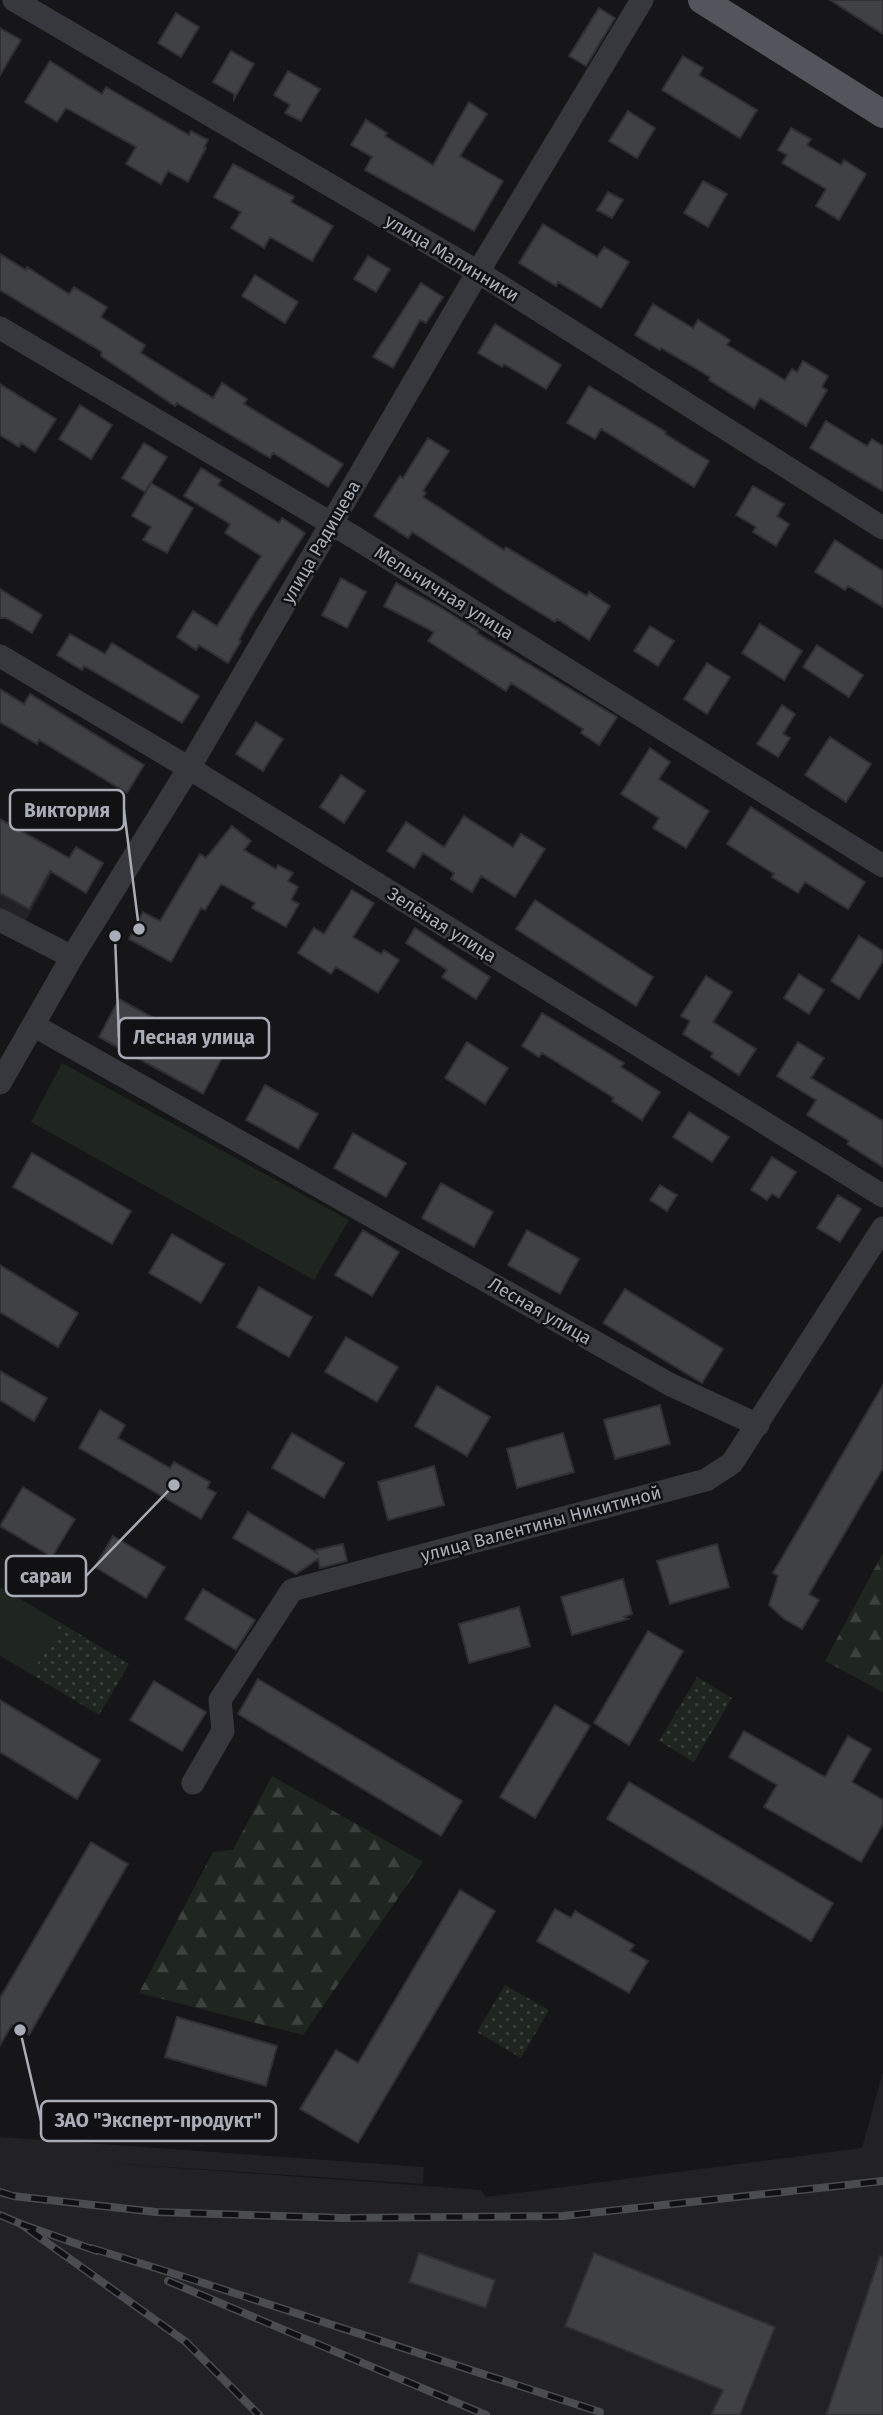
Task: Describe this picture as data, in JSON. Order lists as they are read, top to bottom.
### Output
{
  "streets": {
    "street": [
      "улица Малинники",
      "улица Радищева",
      "Мельничная улица",
      "Зелёная улица",
      "Лесная улица",
      "улица Валентины Никитиной"
    ]
  },
  "crossings": [
    ["улица Малинники", "улица Радищева"],
    ["улица Радищева", "Мельничная улица"],
    ["улица Радищева", "Зелёная улица"],
    ["улица Радищева", "Лесная улица"],
    ["Лесная улица", "улица Валентины Никитиной"]
  ],
  "places": [
    "Виктория",
    "Лесная улица",
    "сараи",
    "ЗАО \"Эксперт-продукт\""
  ]
}
